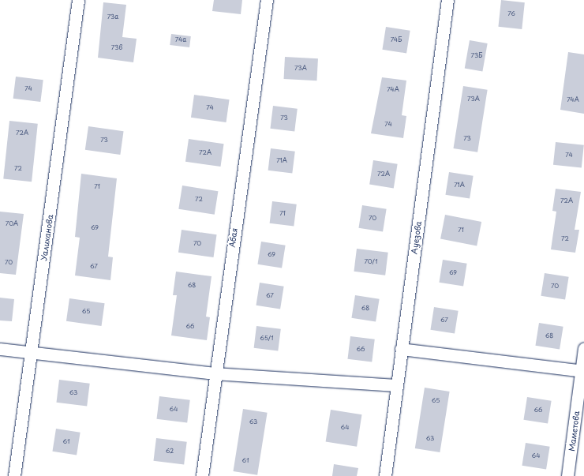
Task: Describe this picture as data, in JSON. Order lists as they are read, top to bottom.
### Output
{
  "streets": {
    "street": [
      "Уалиханова",
      "Абая",
      "Ауезова",
      "Маметова"
    ]
  },
  "house_numbers": [
    "76",
    "73а",
    "74а",
    "74Б",
    "73в",
    "73Б",
    "73А",
    "74",
    "74А",
    "73А",
    "74А",
    "74",
    "73",
    "74",
    "72А",
    "73",
    "73",
    "72А",
    "74",
    "71А",
    "72",
    "72А",
    "71А",
    "71",
    "72",
    "72А",
    "71",
    "70",
    "70А",
    "69",
    "71",
    "72",
    "70",
    "69",
    "70/1",
    "70",
    "67",
    "69",
    "68",
    "70",
    "67",
    "68",
    "65",
    "67",
    "66",
    "68",
    "65/1",
    "66",
    "63",
    "65",
    "64",
    "66",
    "63",
    "64",
    "63",
    "61",
    "62",
    "64",
    "61"
  ]
}
